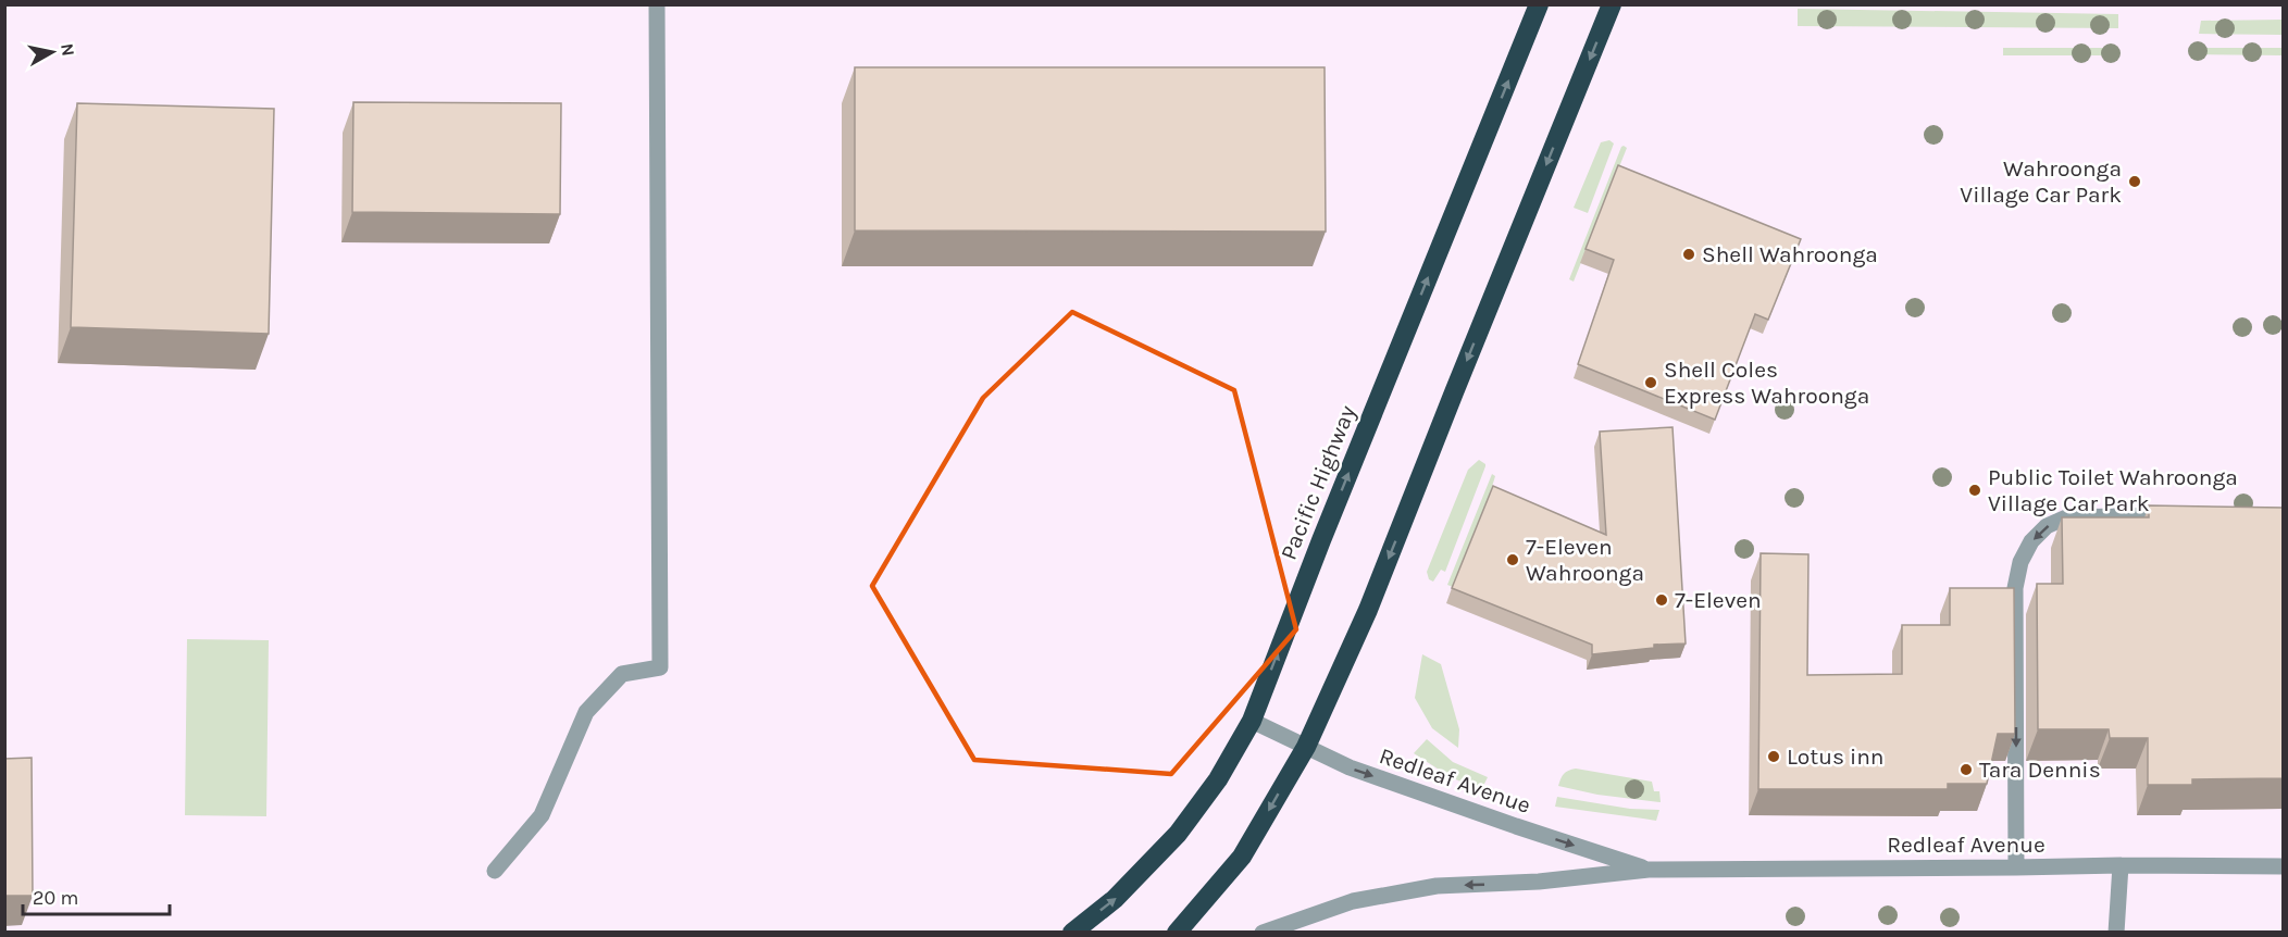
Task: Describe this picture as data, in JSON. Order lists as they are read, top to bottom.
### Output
{
  "streets": {
    "highway": ["Pacific Highway"],
    "street": ["Redleaf Avenue"]
  },
  "crossings": [
    ["Pacific Highway", "Redleaf Avenue"]
  ],
  "places": [
    "Wahroonga Village Car Park",
    "Shell Wahroonga",
    "Shell Coles Express Wahroonga",
    "Public Toilet Wahroonga Village Car Park",
    "7-Eleven Wahroonga",
    "7-Eleven",
    "Lotus inn",
    "Tara Dennis"
  ],
  "scale_bar": "20 m",
  "north": "right"
}
